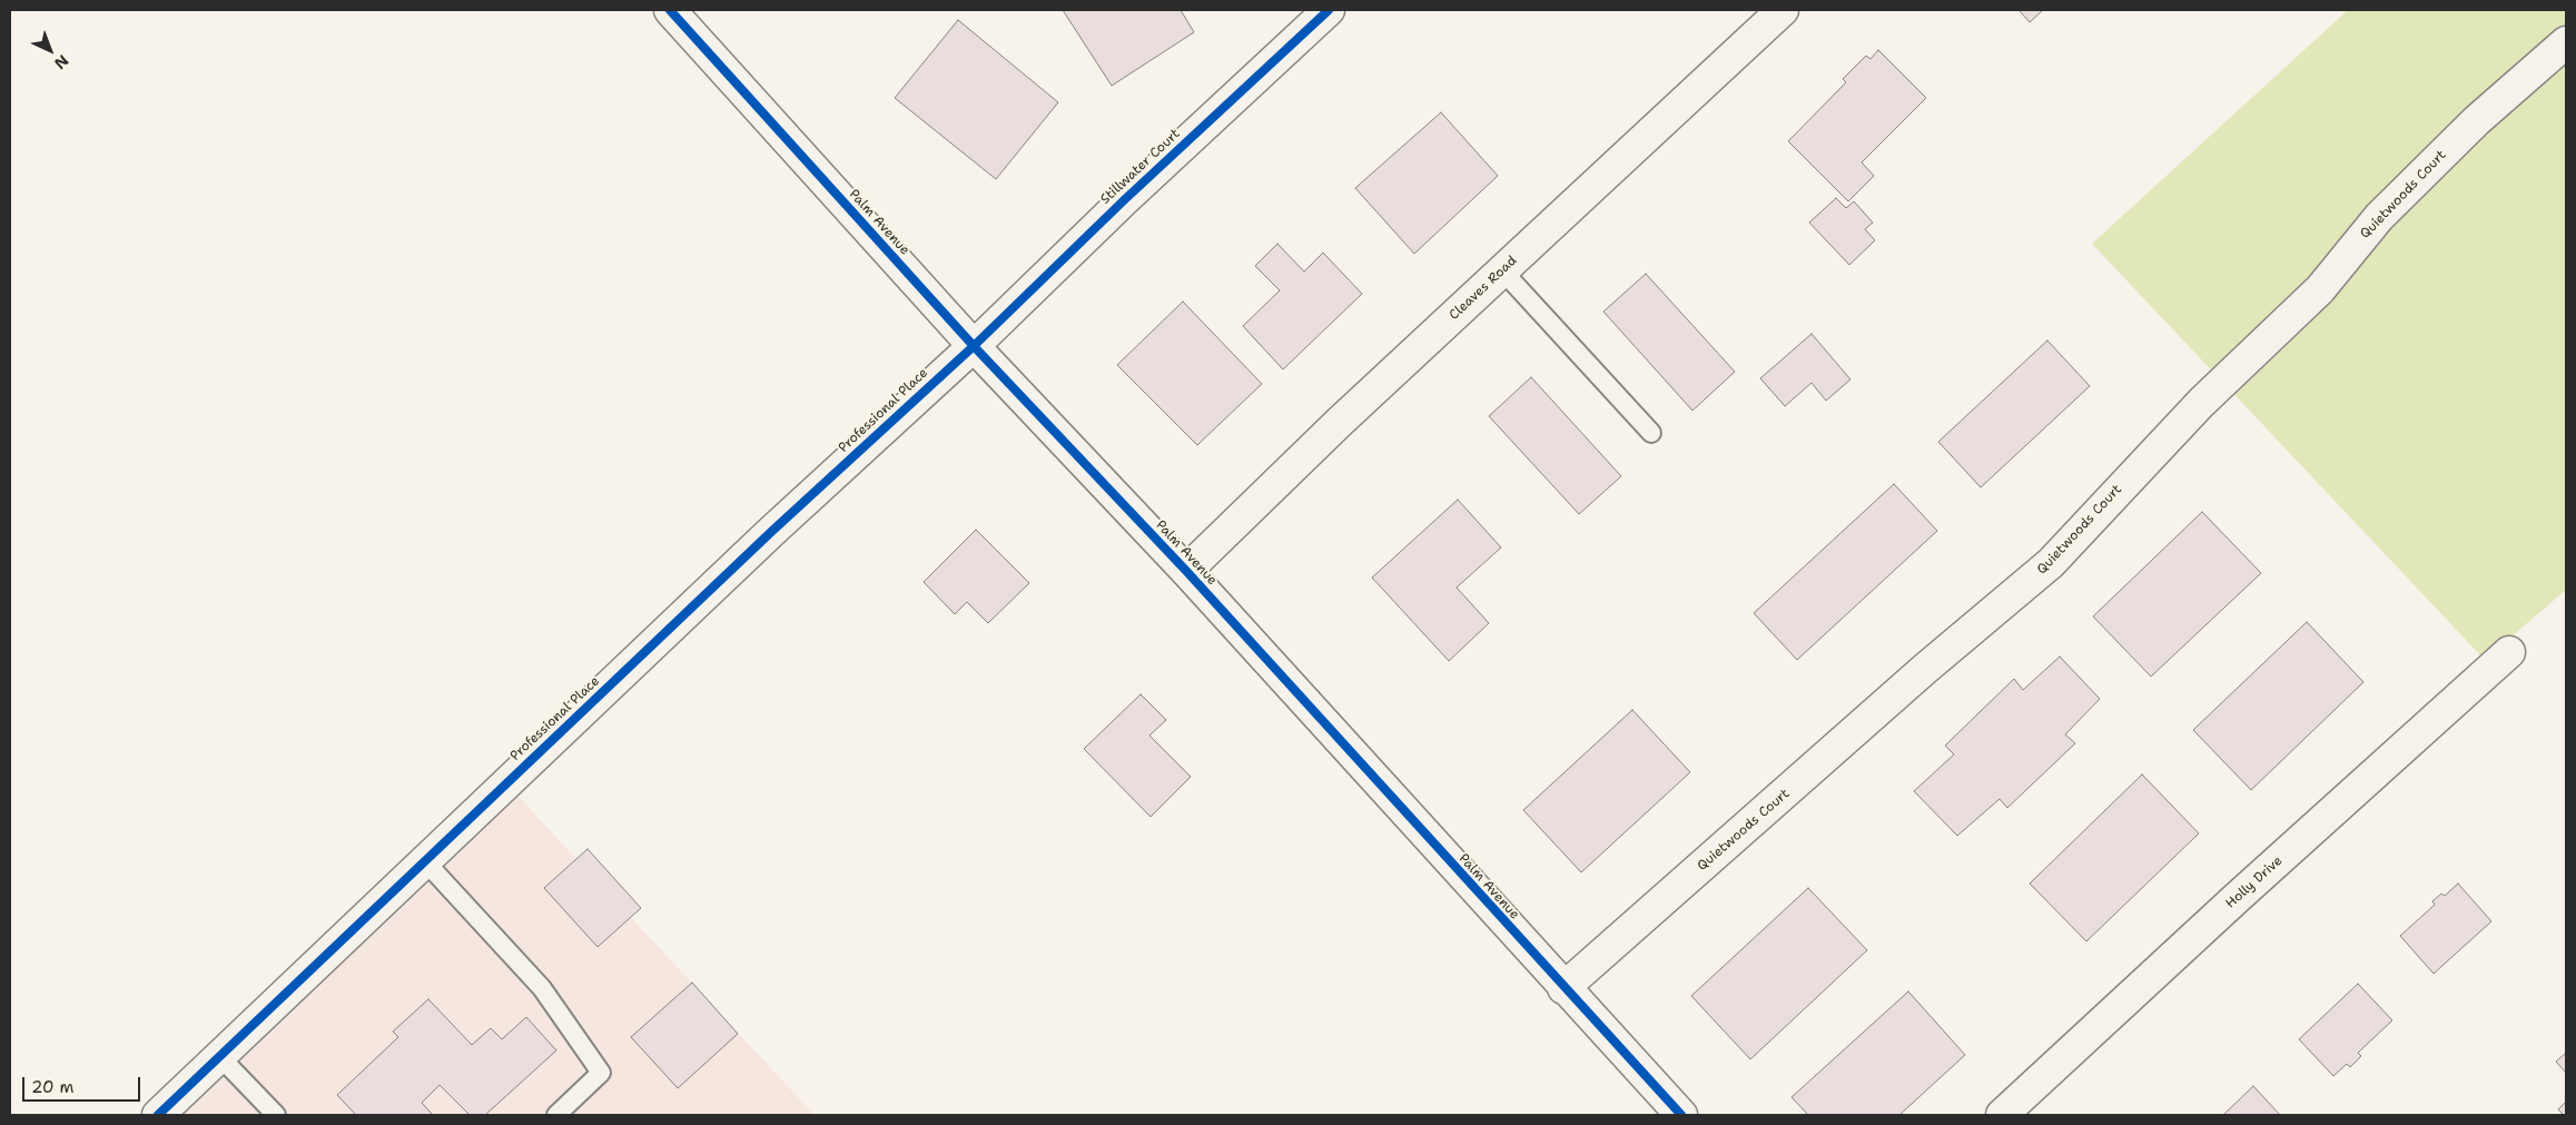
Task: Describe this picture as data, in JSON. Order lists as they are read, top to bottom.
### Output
{
  "streets": {
    "street": [
      "Stillwater Court",
      "Quietwoods Court",
      "Palm Avenue",
      "Cleaves Road",
      "Professional Place",
      "Holly Drive"
    ]
  },
  "crossings": [
    ["Stillwater Court", "Palm Avenue"],
    ["Stillwater Court", "Professional Place"],
    ["Quietwoods Court", "Palm Avenue"],
    ["Palm Avenue", "Cleaves Road"],
    ["Palm Avenue", "Professional Place"]
  ],
  "scale_bar": "20 m",
  "north": "bottom right"
}
